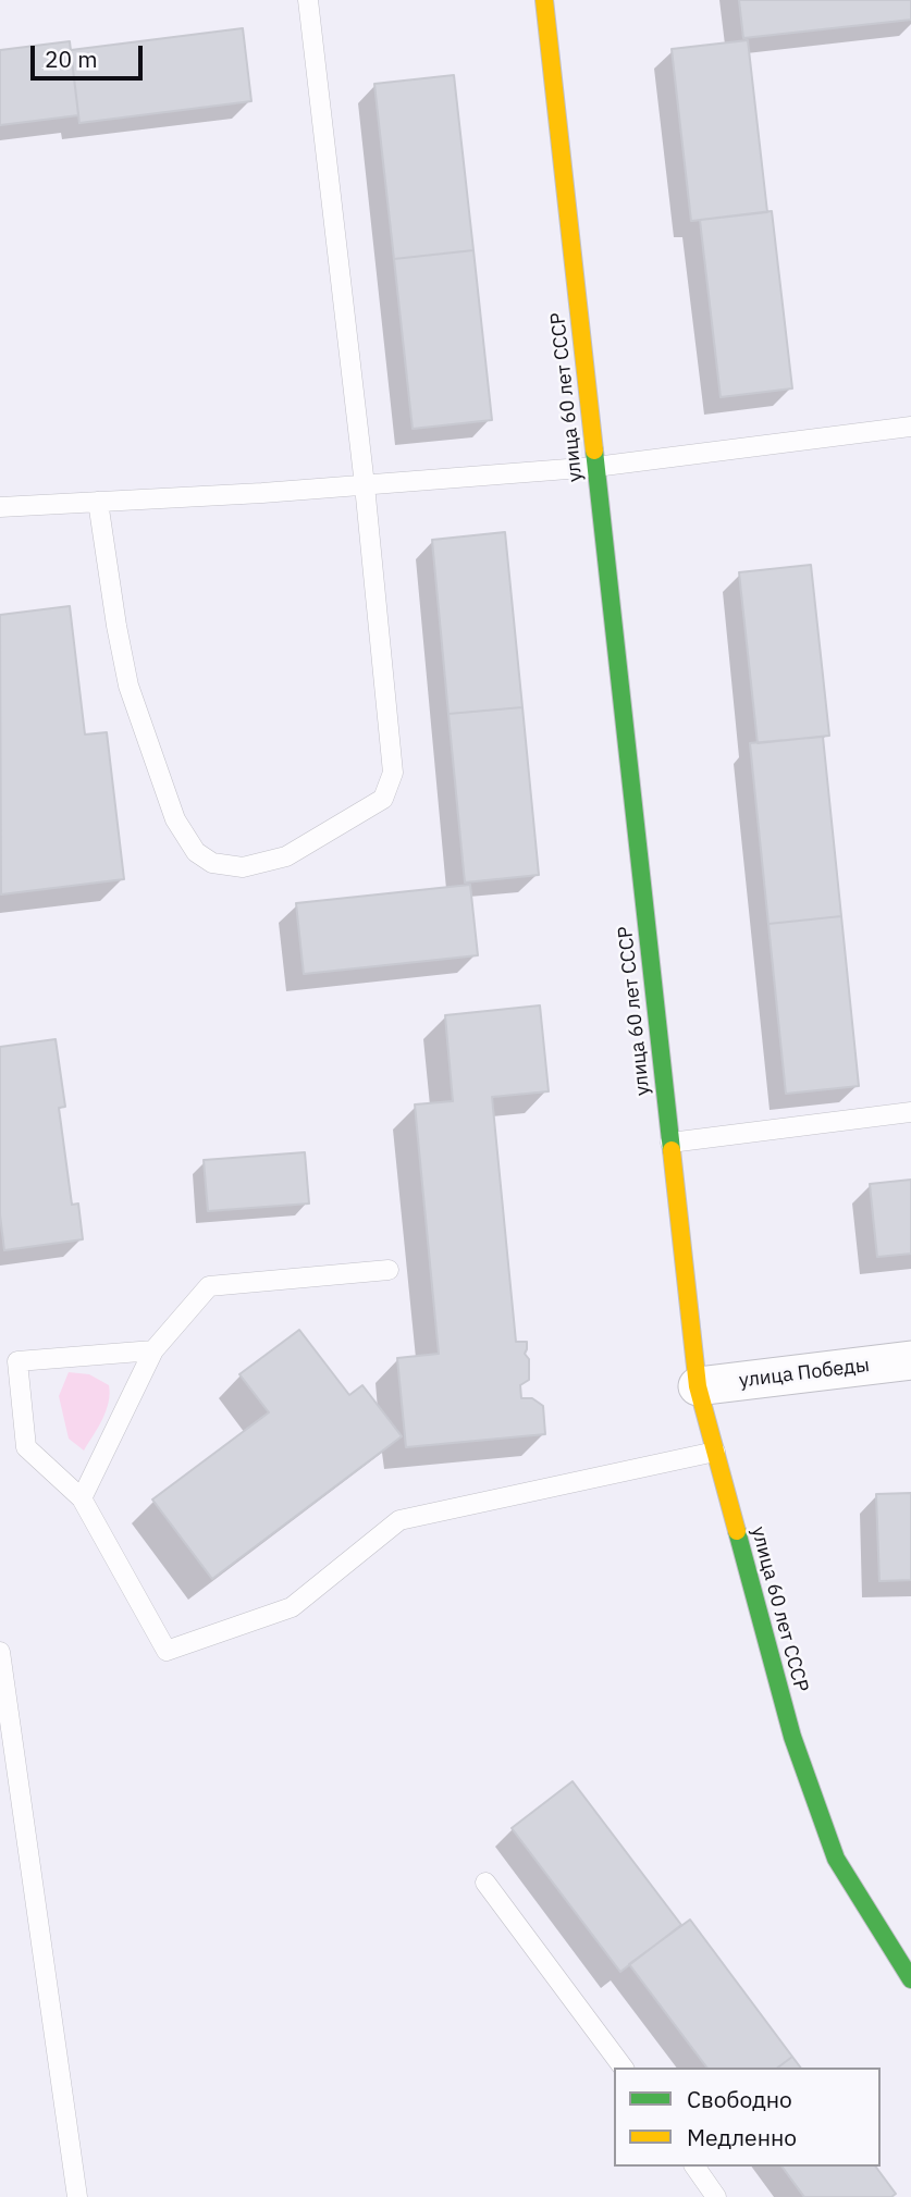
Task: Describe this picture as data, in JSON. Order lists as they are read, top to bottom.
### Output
{
  "streets": {
    "street": ["улица 60 лет СССР", "улица Победы"]
  },
  "crossings": [
    ["улица 60 лет СССР", "улица Победы"]
  ],
  "legend": ["Свободно", "Медленно"],
  "scale_bar": "20 m"
}
